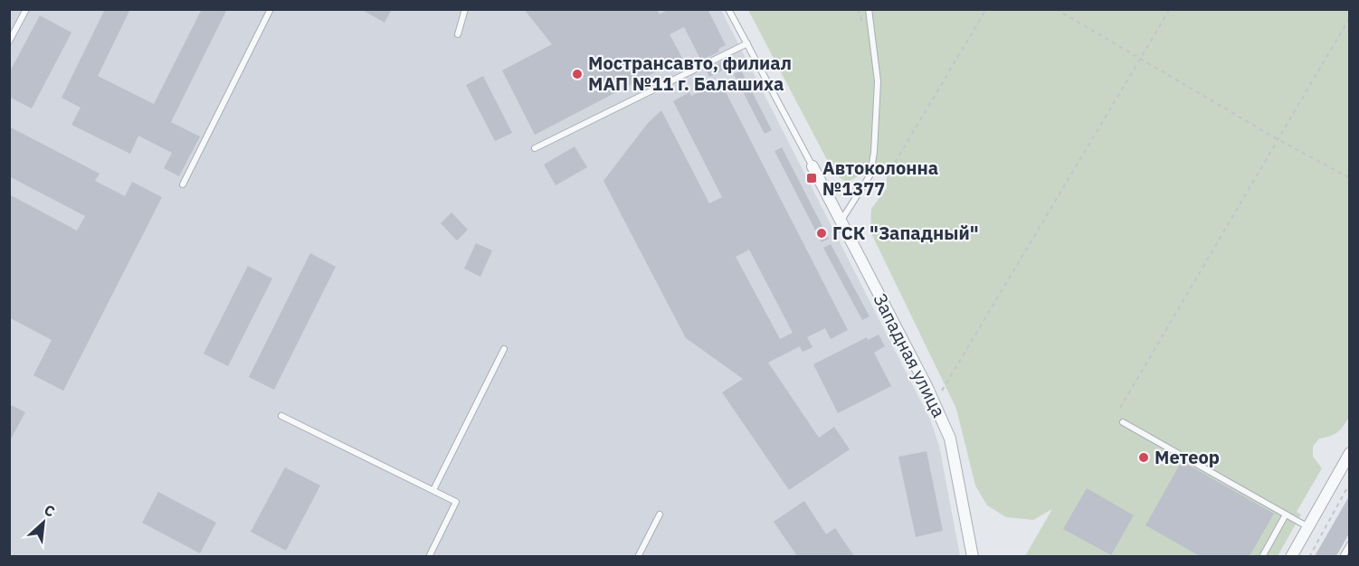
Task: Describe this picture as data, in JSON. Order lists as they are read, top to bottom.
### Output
{
  "streets": {
    "street": ["Западная улица"]
  },
  "places": {
    "other": ["Мострансавто, филиал МАП №11 г. Балашиха", "ГСК \"Западный\"", "Метеор"],
    "transit": ["Автоколонна №1377"]
  },
  "north": "top right"
}
